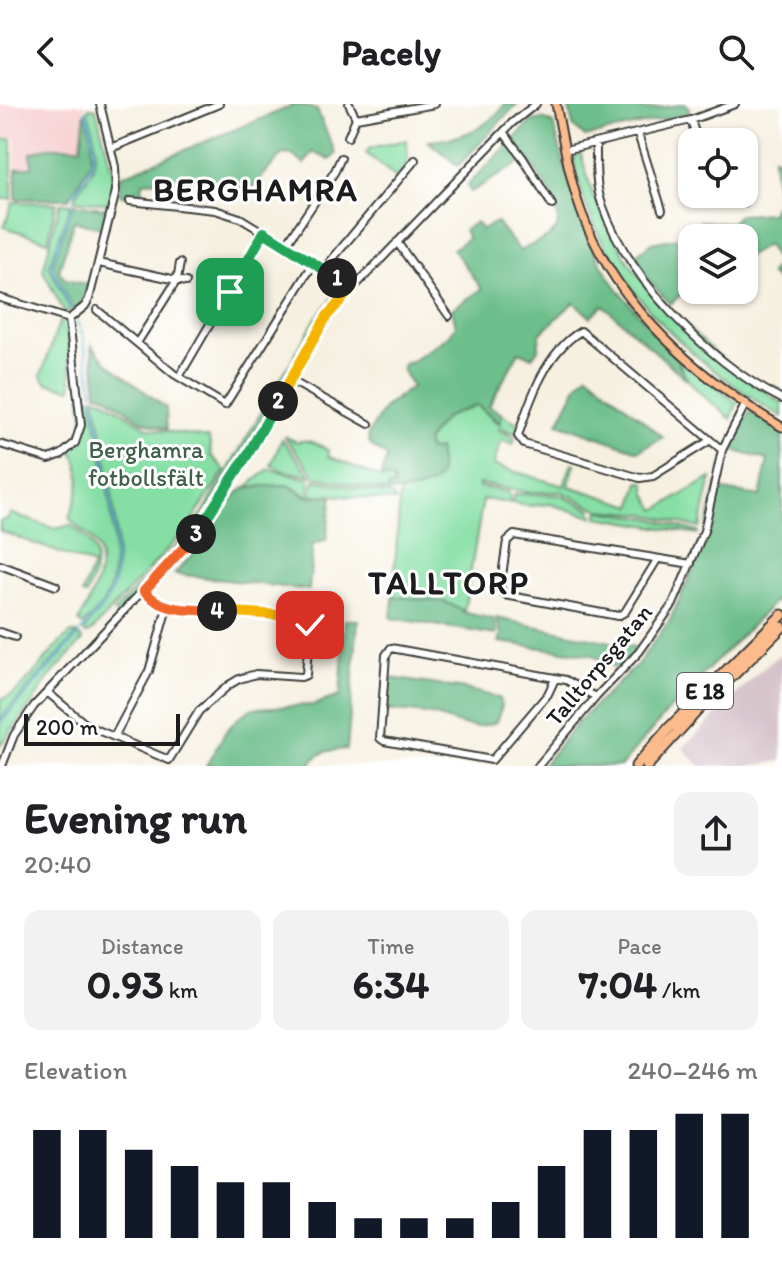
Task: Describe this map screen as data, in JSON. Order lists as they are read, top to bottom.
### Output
{
  "streets": {
    "highway": ["E 18"],
    "street": ["Talltorpsgatan"]
  },
  "districts": ["BERGHAMRA", "TALLTORP"],
  "parks": ["Berghamra fotbollsfält"],
  "scale_bar": "200 m",
  "page": {
    "header": "Pacely",
    "pins": [
      "1",
      "2",
      "3",
      "4"
    ],
    "scale": "200 m",
    "heading": ["Evening run", "20:40"],
    "stats": [
      ["Distance", "0.93 km"],
      ["Time", "6:34"],
      ["Pace", "7:04 /km"]
    ],
    "chart": ["Elevation", "240–246 m"]
  }
}
